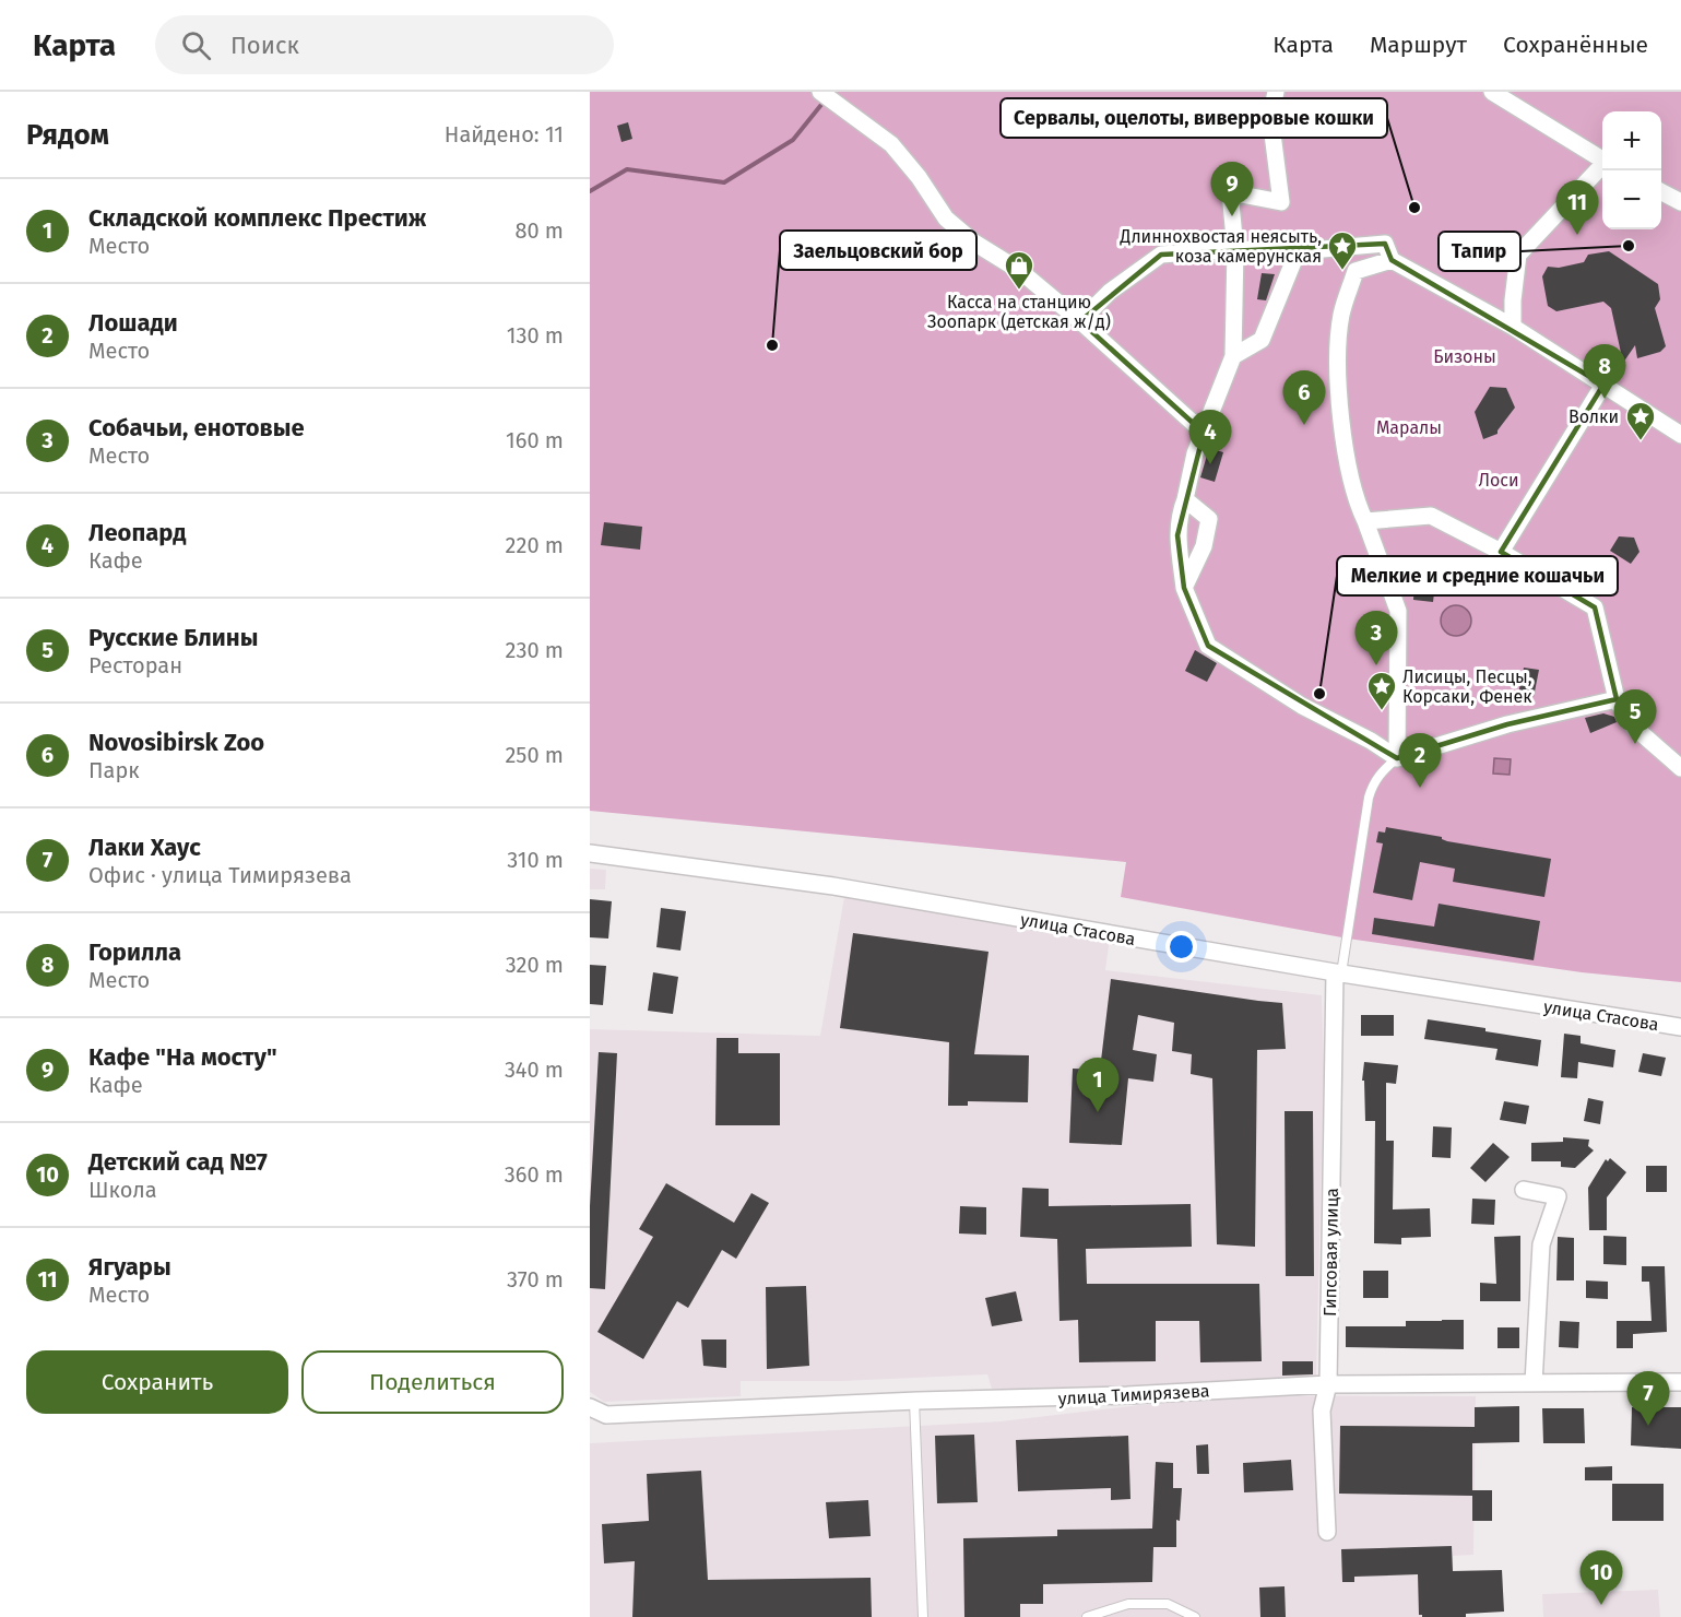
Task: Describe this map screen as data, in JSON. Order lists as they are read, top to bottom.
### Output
{
  "streets": {
    "street": ["улица Стасова", "Гипсовая улица", "улица Тимирязева"]
  },
  "crossings": [
    ["улица Стасова", "Гипсовая улица"],
    ["Гипсовая улица", "улица Тимирязева"]
  ],
  "parks": ["Бизоны", "Маралы", "Лоси"],
  "places": {
    "other": [
      "Сервалы, оцелоты, виверровые кошки",
      "Тапир",
      "Заельцовский бор",
      "Мелкие и средние кошачьи"
    ],
    "place": ["Длиннохвостая неясыть, коза камерунская", "Волки", "Лисицы, Песцы, Корсаки, Фенек"],
    "shop": ["Касса на станцию Зоопарк (детская ж/д)"]
  },
  "page": {
    "header": "Карта",
    "search": "Поиск",
    "nav": ["Карта", "Маршрут", "Сохранённые"],
    "heading": ["Рядом", "Найдено: 11"],
    "map_buttons": ["+", "−"],
    "pins": [
      "9",
      "11",
      "8",
      "6",
      "4",
      "3",
      "5",
      "2",
      "1",
      "7",
      "10"
    ],
    "list": [
      {
        "mark": "1",
        "name": "Складской комплекс Престиж",
        "note": "Место",
        "value": "80 m"
      },
      {
        "mark": "2",
        "name": "Лошади",
        "note": "Место",
        "value": "130 m"
      },
      {
        "mark": "3",
        "name": "Собачьи, енотовые",
        "note": "Место",
        "value": "160 m"
      },
      {
        "mark": "4",
        "name": "Леопард",
        "note": "Кафе",
        "value": "220 m"
      },
      {
        "mark": "5",
        "name": "Русские Блины",
        "note": "Ресторан",
        "value": "230 m"
      },
      {
        "mark": "6",
        "name": "Novosibirsk Zoo",
        "note": "Парк",
        "value": "250 m"
      },
      {
        "mark": "7",
        "name": "Лаки Хаус",
        "note": "Офис · улица Тимирязева",
        "value": "310 m"
      },
      {
        "mark": "8",
        "name": "Горилла",
        "note": "Место",
        "value": "320 m"
      },
      {
        "mark": "9",
        "name": "Кафе \"На мосту\"",
        "note": "Кафе",
        "value": "340 m"
      },
      {
        "mark": "10",
        "name": "Детский сад №7",
        "note": "Школа",
        "value": "360 m"
      },
      {
        "mark": "11",
        "name": "Ягуары",
        "note": "Место",
        "value": "370 m"
      }
    ],
    "buttons": ["Сохранить", "Поделиться"]
  }
}
